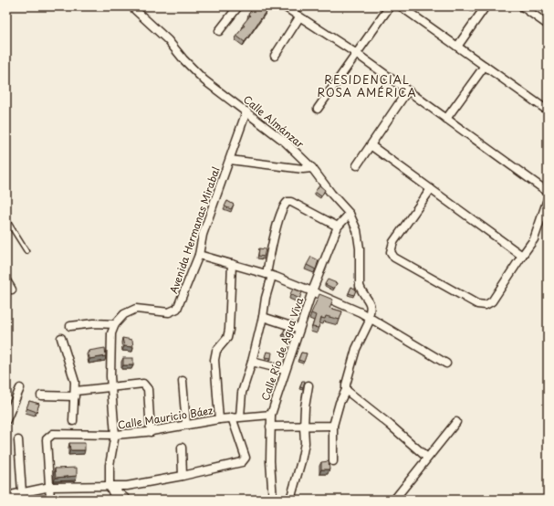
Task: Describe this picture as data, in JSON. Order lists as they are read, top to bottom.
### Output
{
  "streets": {
    "street": [
      "Calle Almánzar",
      "Avenida Hermanas Mirabal",
      "Calle Río de Agua Viva",
      "Calle Mauricio Báez"
    ]
  },
  "crossings": [
    ["Calle Almánzar", "Avenida Hermanas Mirabal"],
    ["Calle Almánzar", "Calle Río de Agua Viva"],
    ["Calle Río de Agua Viva", "Calle Mauricio Báez"]
  ],
  "districts": ["RESIDENCIAL ROSA AMÉRICA"]
}
